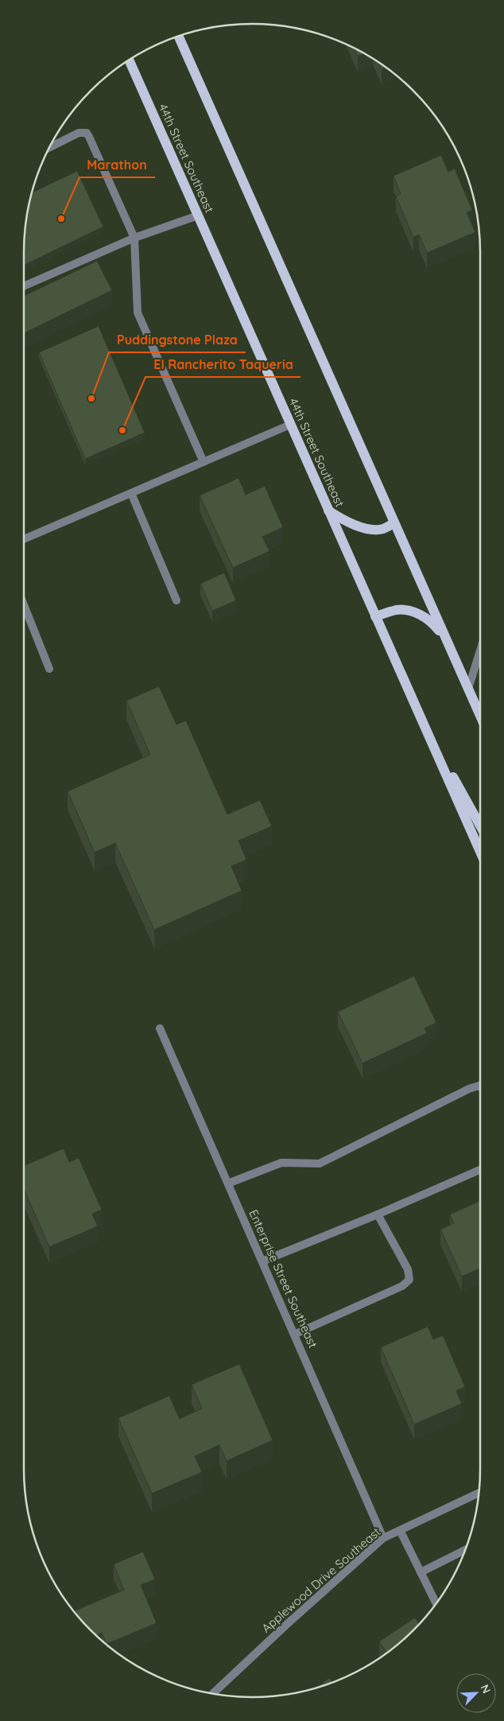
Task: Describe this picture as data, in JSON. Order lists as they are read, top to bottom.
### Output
{
  "streets": {
    "main road": ["44th Street Southeast"],
    "street": ["Enterprise Street Southeast", "Applewood Drive Southeast"]
  },
  "crossings": [
    ["Enterprise Street Southeast", "Applewood Drive Southeast"]
  ],
  "places": ["Marathon", "Puddingstone Plaza", "El Rancherito Taqueria"],
  "north": "top right"
}
